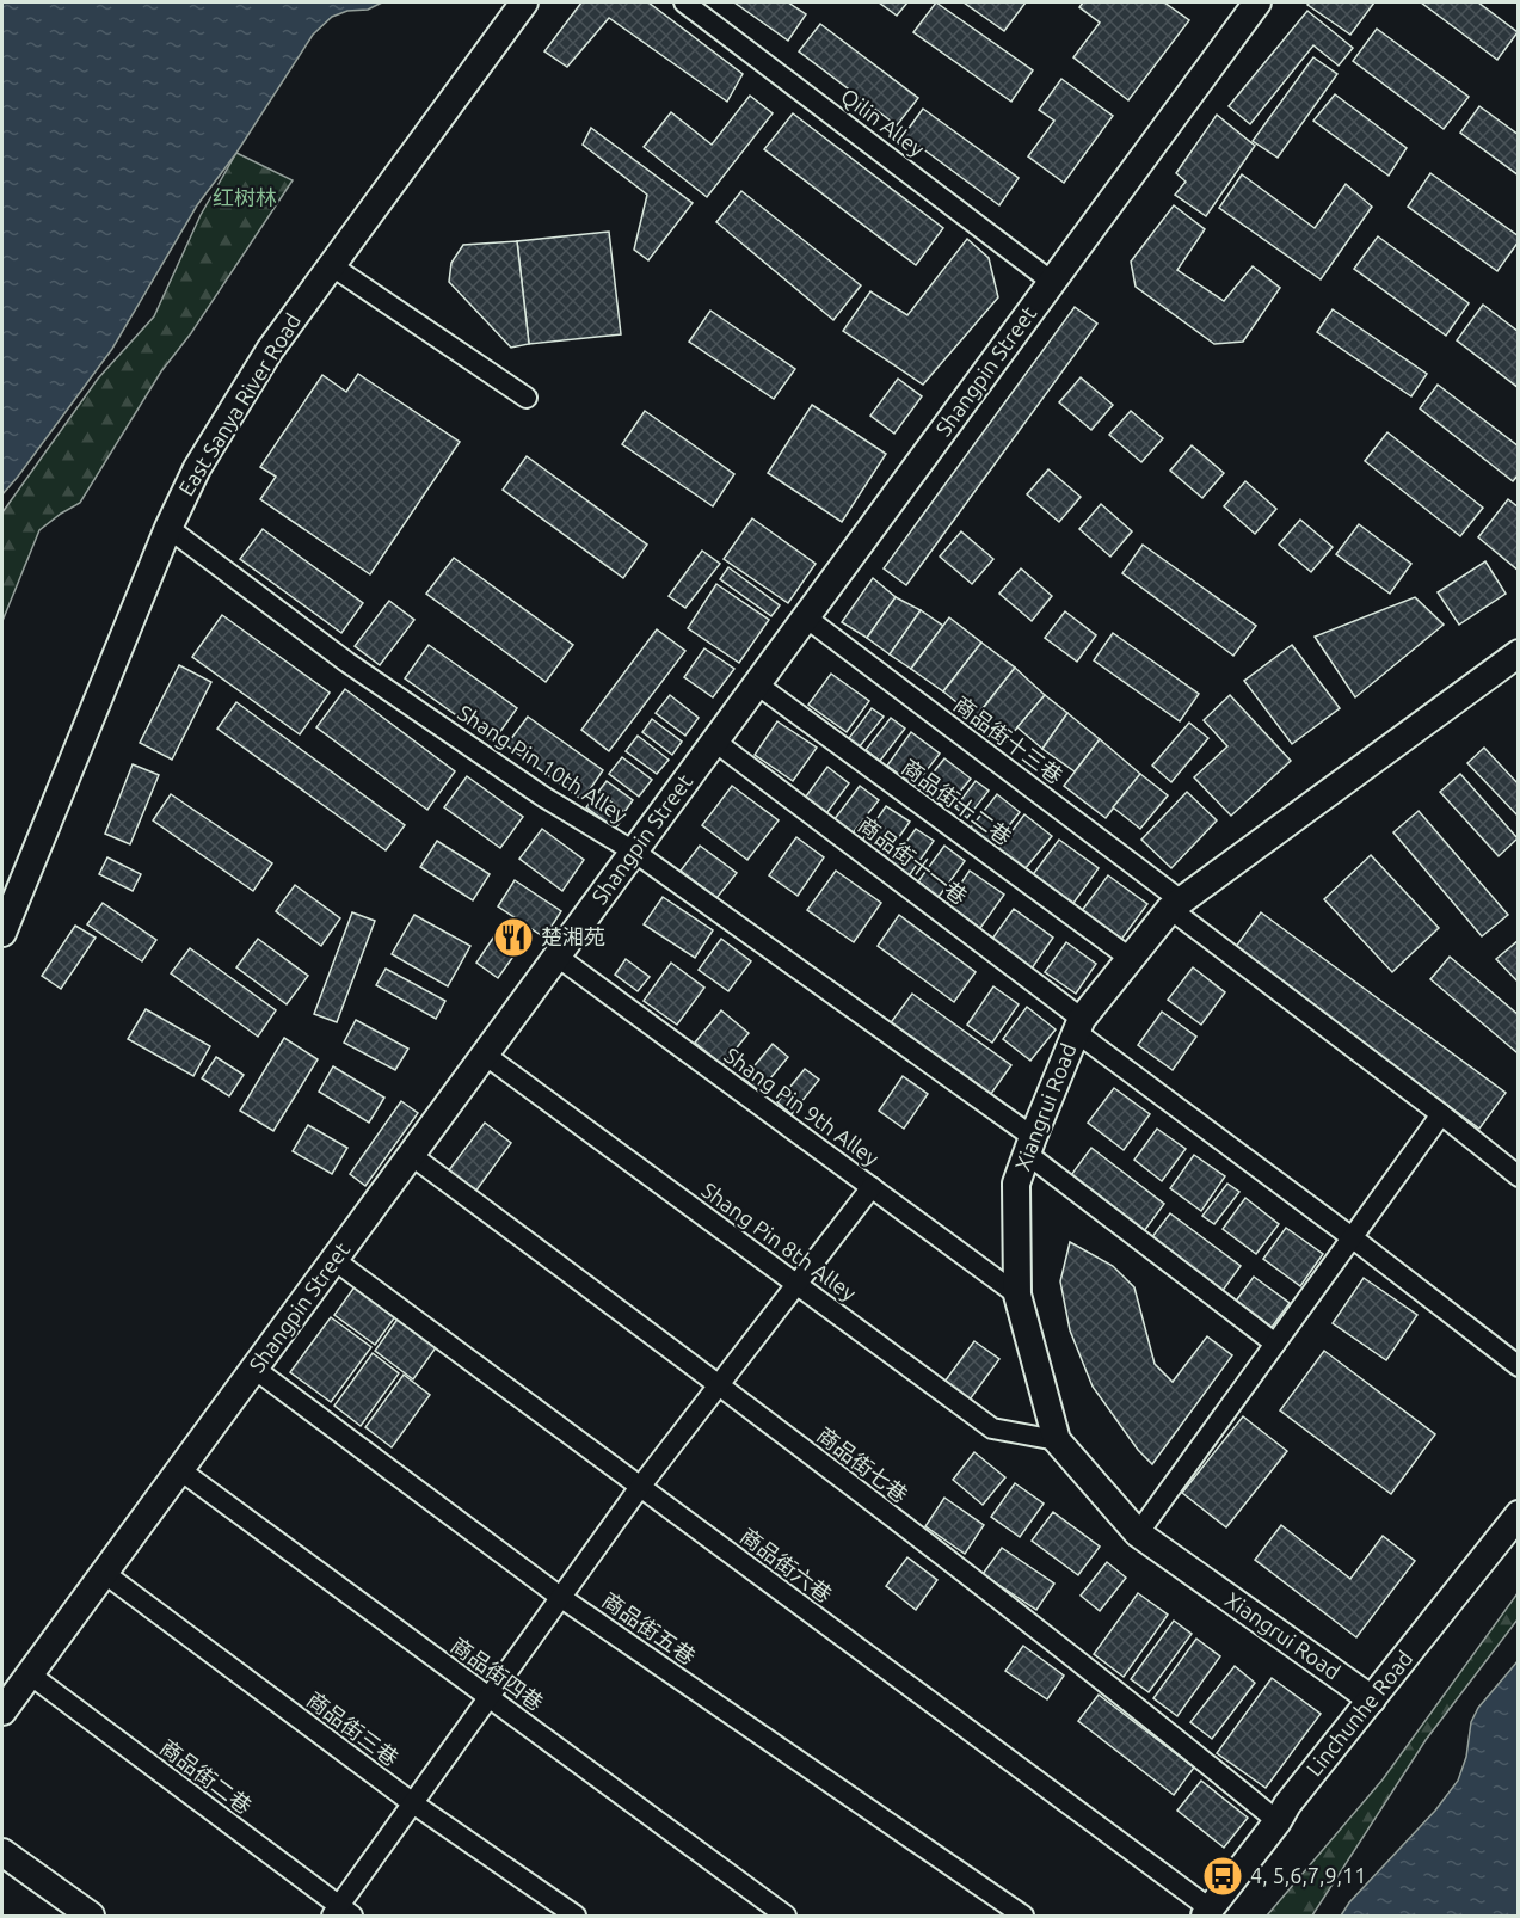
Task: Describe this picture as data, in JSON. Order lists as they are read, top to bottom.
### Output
{
  "streets": {
    "street": [
      "Qilin Alley",
      "Shangpin Street",
      "East Sanya River Road",
      "商品街十三巷",
      "Shang Pin 10th Alley",
      "商品街十二巷",
      "商品街十一巷",
      "Shang Pin 9th Alley",
      "Xiangrui Road",
      "Shang Pin 8th Alley",
      "商品街七巷",
      "商品街六巷",
      "商品街五巷",
      "商品街四巷",
      "Linchunhe Road",
      "商品街三巷",
      "商品街二巷"
    ]
  },
  "crossings": [
    ["Qilin Alley", "Shangpin Street"],
    ["Shangpin Street", "商品街十三巷"],
    ["Shangpin Street", "Shang Pin 10th Alley"],
    ["Shangpin Street", "商品街十二巷"],
    ["Shangpin Street", "商品街十一巷"],
    ["Shangpin Street", "Shang Pin 9th Alley"],
    ["Shangpin Street", "Shang Pin 8th Alley"],
    ["Shangpin Street", "商品街七巷"],
    ["Shangpin Street", "商品街六巷"],
    ["Shangpin Street", "商品街五巷"],
    ["Shangpin Street", "商品街四巷"],
    ["Shangpin Street", "商品街三巷"],
    ["Shangpin Street", "商品街二巷"],
    ["East Sanya River Road", "Shang Pin 10th Alley"],
    ["商品街十三巷", "Xiangrui Road"],
    ["Shang Pin 10th Alley", "Xiangrui Road"],
    ["商品街十二巷", "Xiangrui Road"],
    ["商品街十一巷", "Xiangrui Road"],
    ["Shang Pin 9th Alley", "Xiangrui Road"],
    ["Xiangrui Road", "Shang Pin 8th Alley"],
    ["Xiangrui Road", "Linchunhe Road"],
    ["商品街七巷", "Linchunhe Road"],
    ["商品街六巷", "Linchunhe Road"]
  ],
  "parks": ["红树林"],
  "places": {
    "restaurant": ["楚湘苑"],
    "bus stop": ["4, 5,6,7,9,11"]
  }
}
